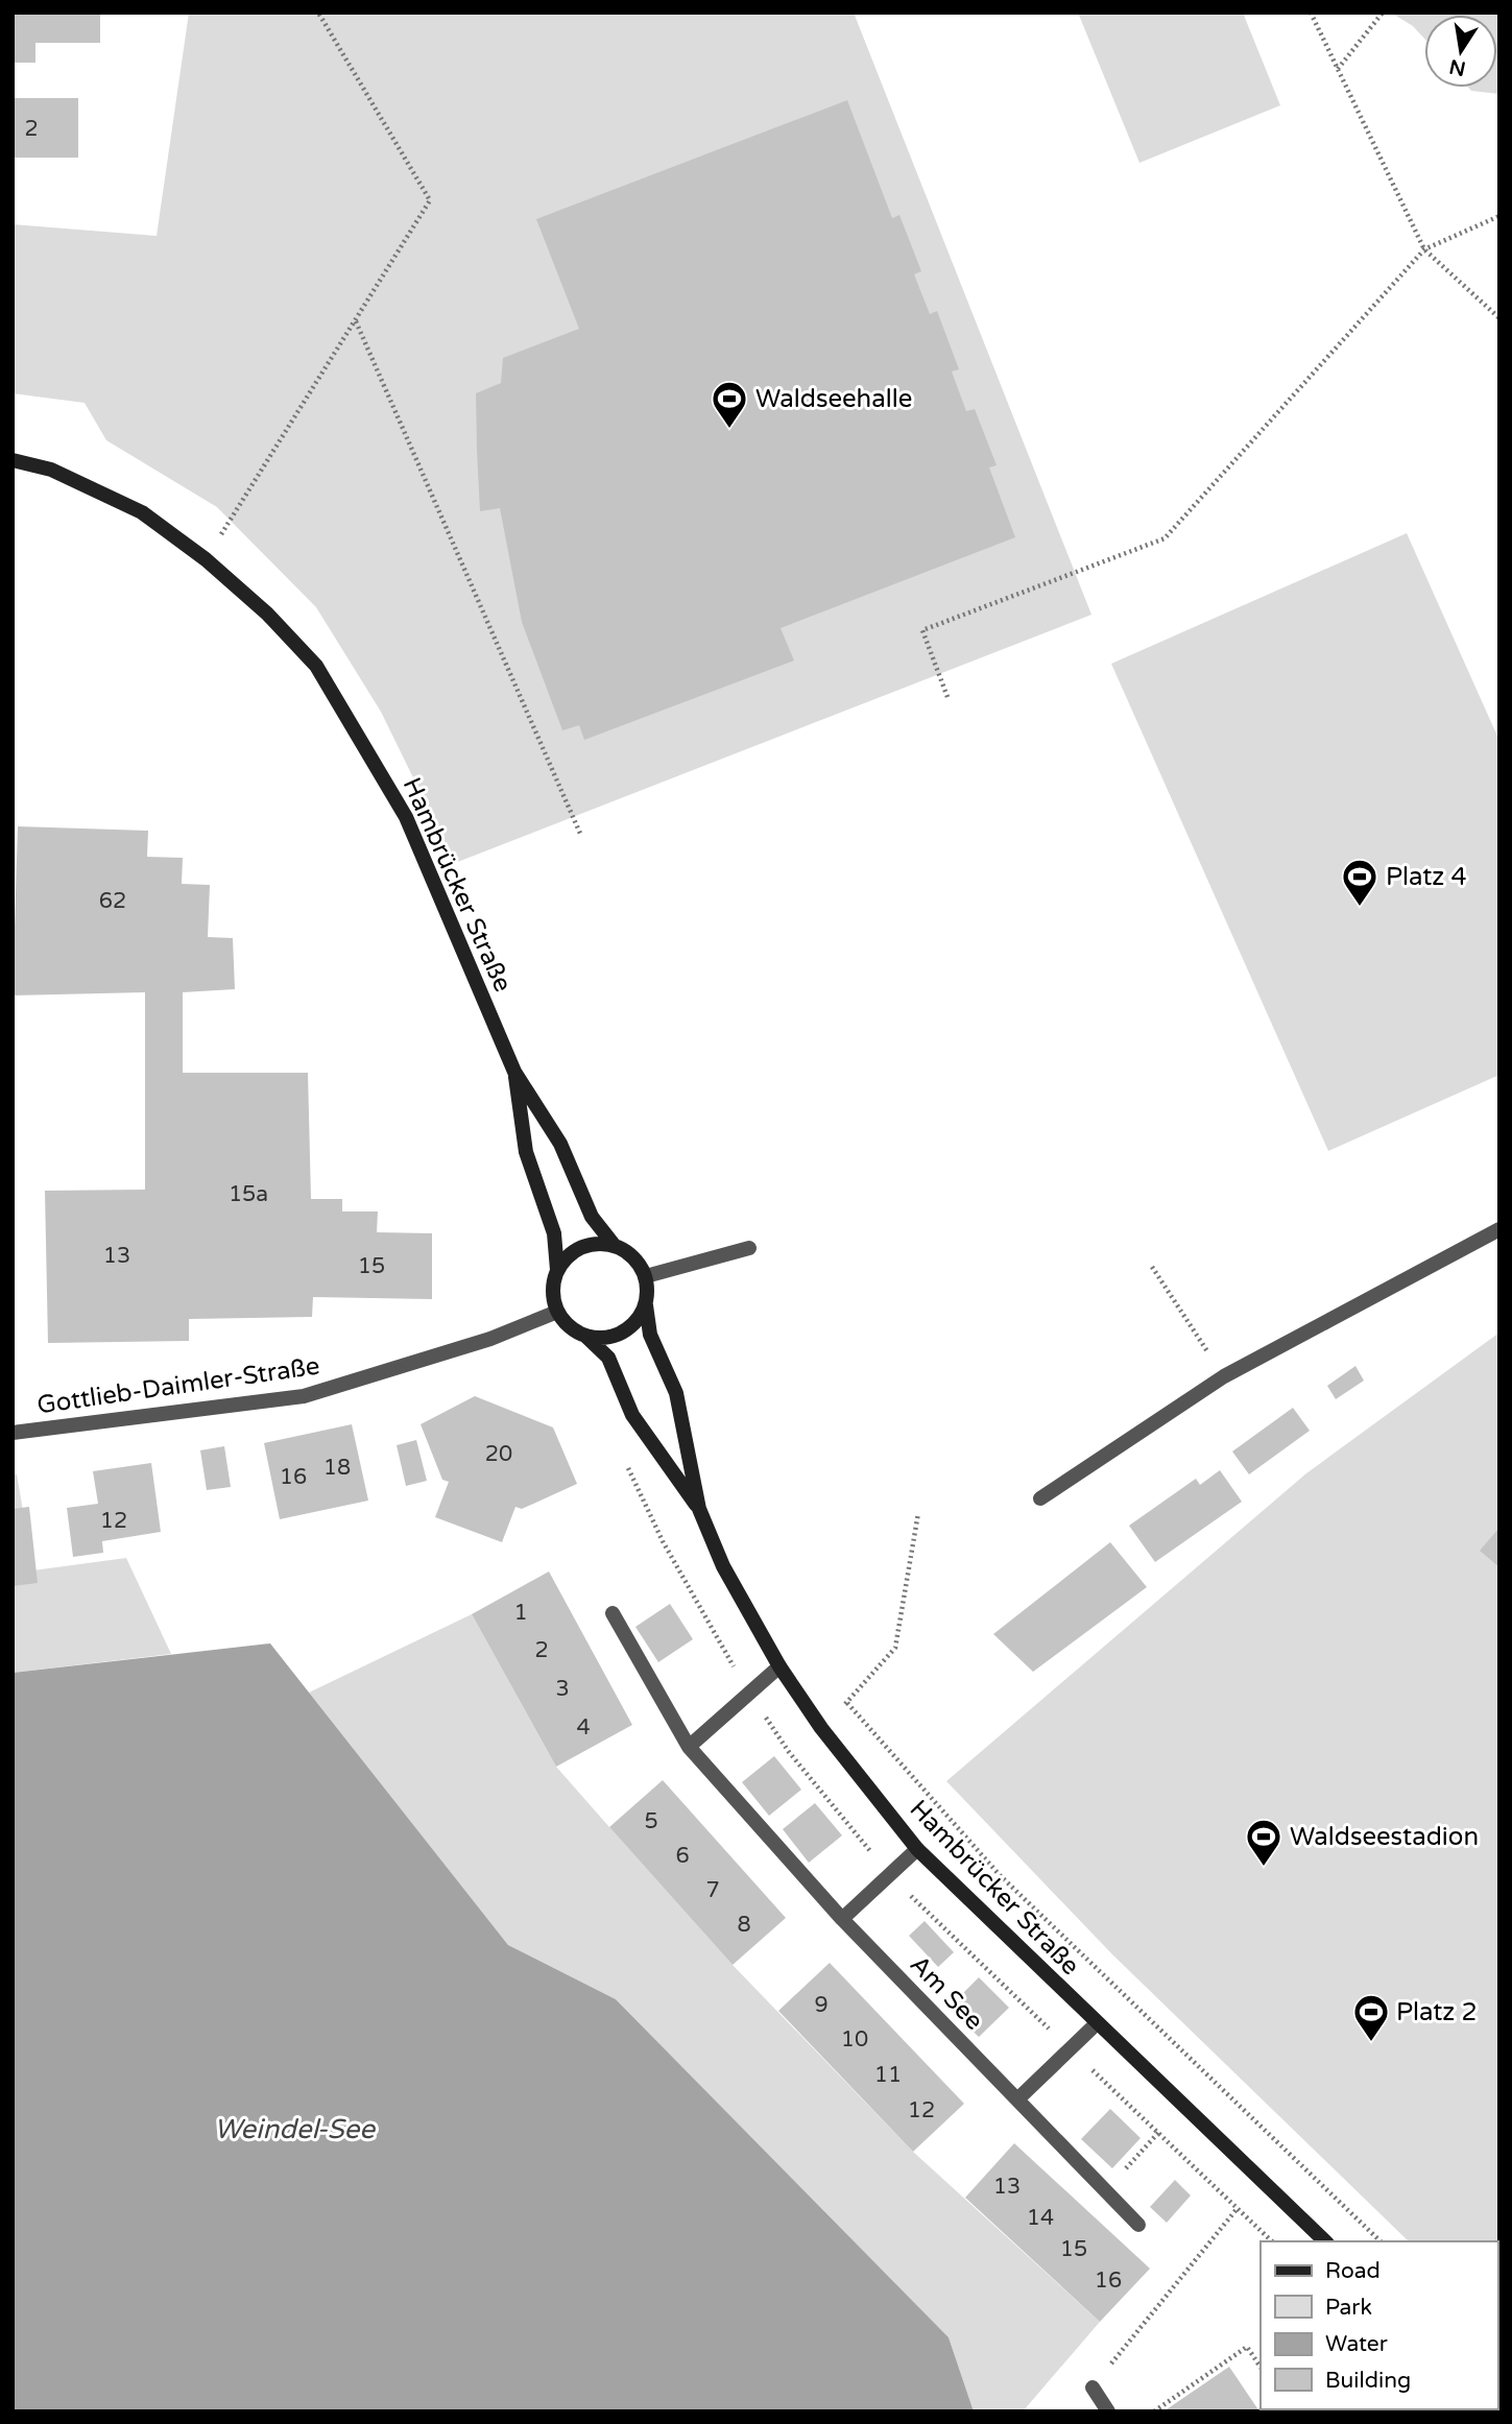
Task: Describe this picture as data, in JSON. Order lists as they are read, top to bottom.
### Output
{
  "streets": {
    "street": ["Hambrücker Straße", "Gottlieb-Daimler-Straße", "Am See"]
  },
  "crossings": [
    ["Hambrücker Straße", "Gottlieb-Daimler-Straße"]
  ],
  "water": ["Weindel-See"],
  "places": {
    "sports": [
      "Waldseehalle",
      "Platz 4",
      "Waldseestadion",
      "Platz 2"
    ]
  },
  "house_numbers": [
    "2",
    "62",
    "15a",
    "13",
    "15",
    "20",
    "18",
    "16",
    "12",
    "1",
    "2",
    "3",
    "4",
    "5",
    "6",
    "7",
    "8",
    "9",
    "10",
    "11",
    "12",
    "13",
    "14",
    "15",
    "16"
  ],
  "legend": [
    "Road",
    "Park",
    "Water",
    "Building"
  ],
  "north": "bottom"
}
